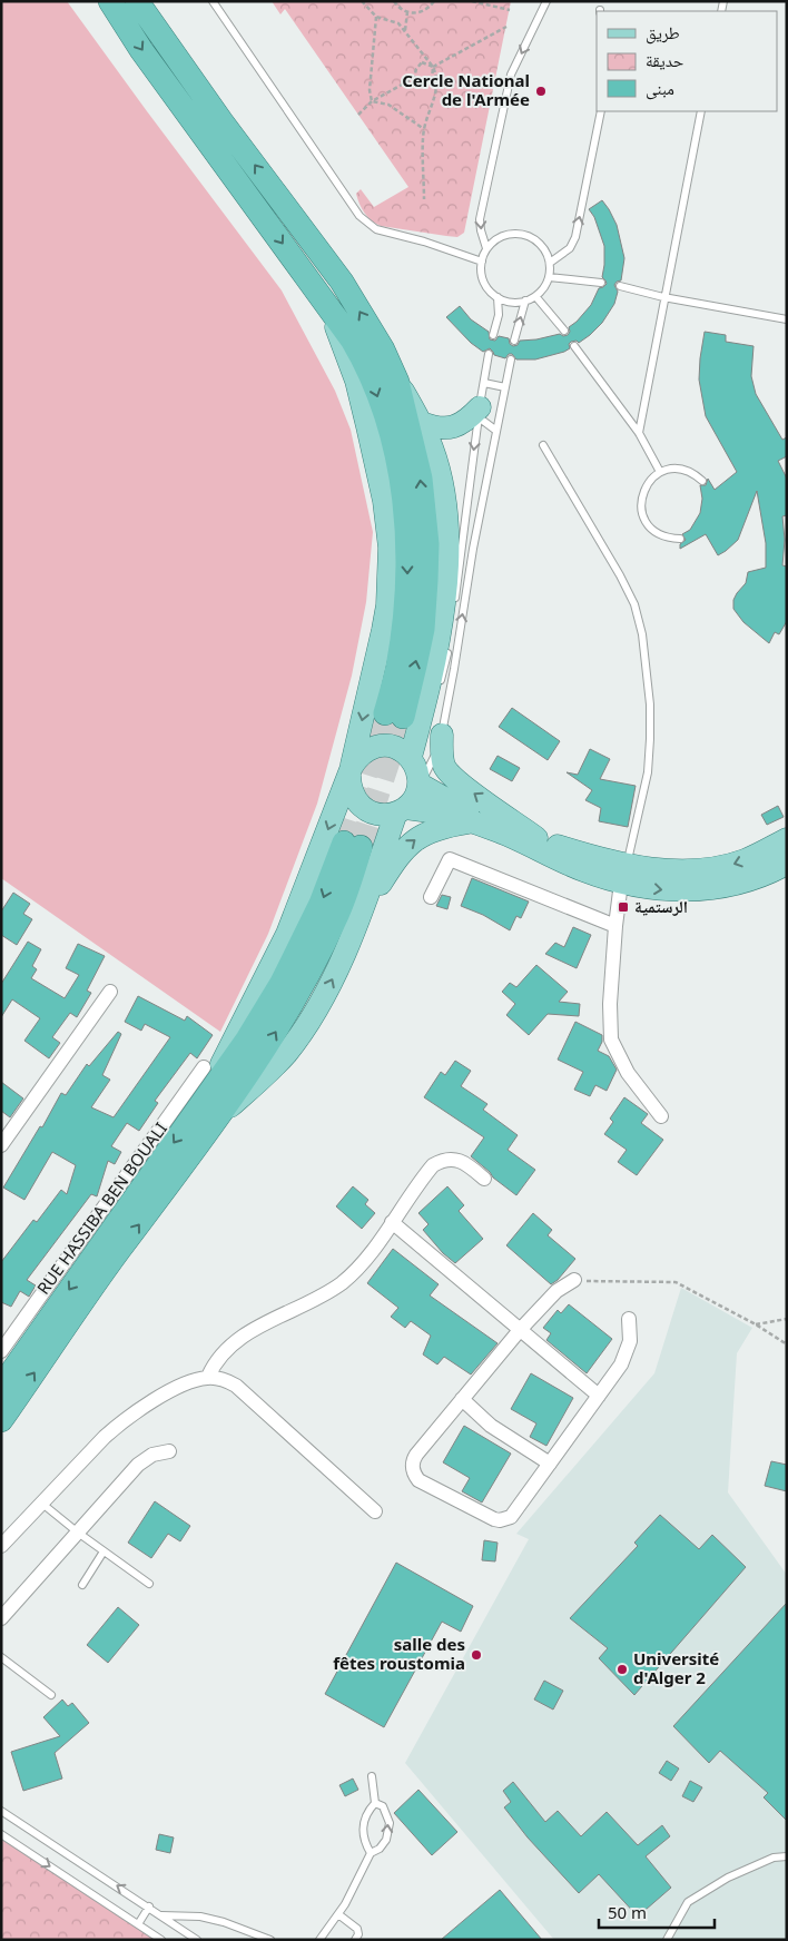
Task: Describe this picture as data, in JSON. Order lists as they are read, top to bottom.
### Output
{
  "streets": {
    "street": ["RUE HASSIBA BEN BOUALI"]
  },
  "places": {
    "other": ["Cercle National de l'Armée", "salle des fêtes roustomia", "Université d'Alger 2"],
    "transit": ["الرستمية"]
  },
  "legend": ["طريق", "حديقة", "مبنى"],
  "scale_bar": "50 m"
}
